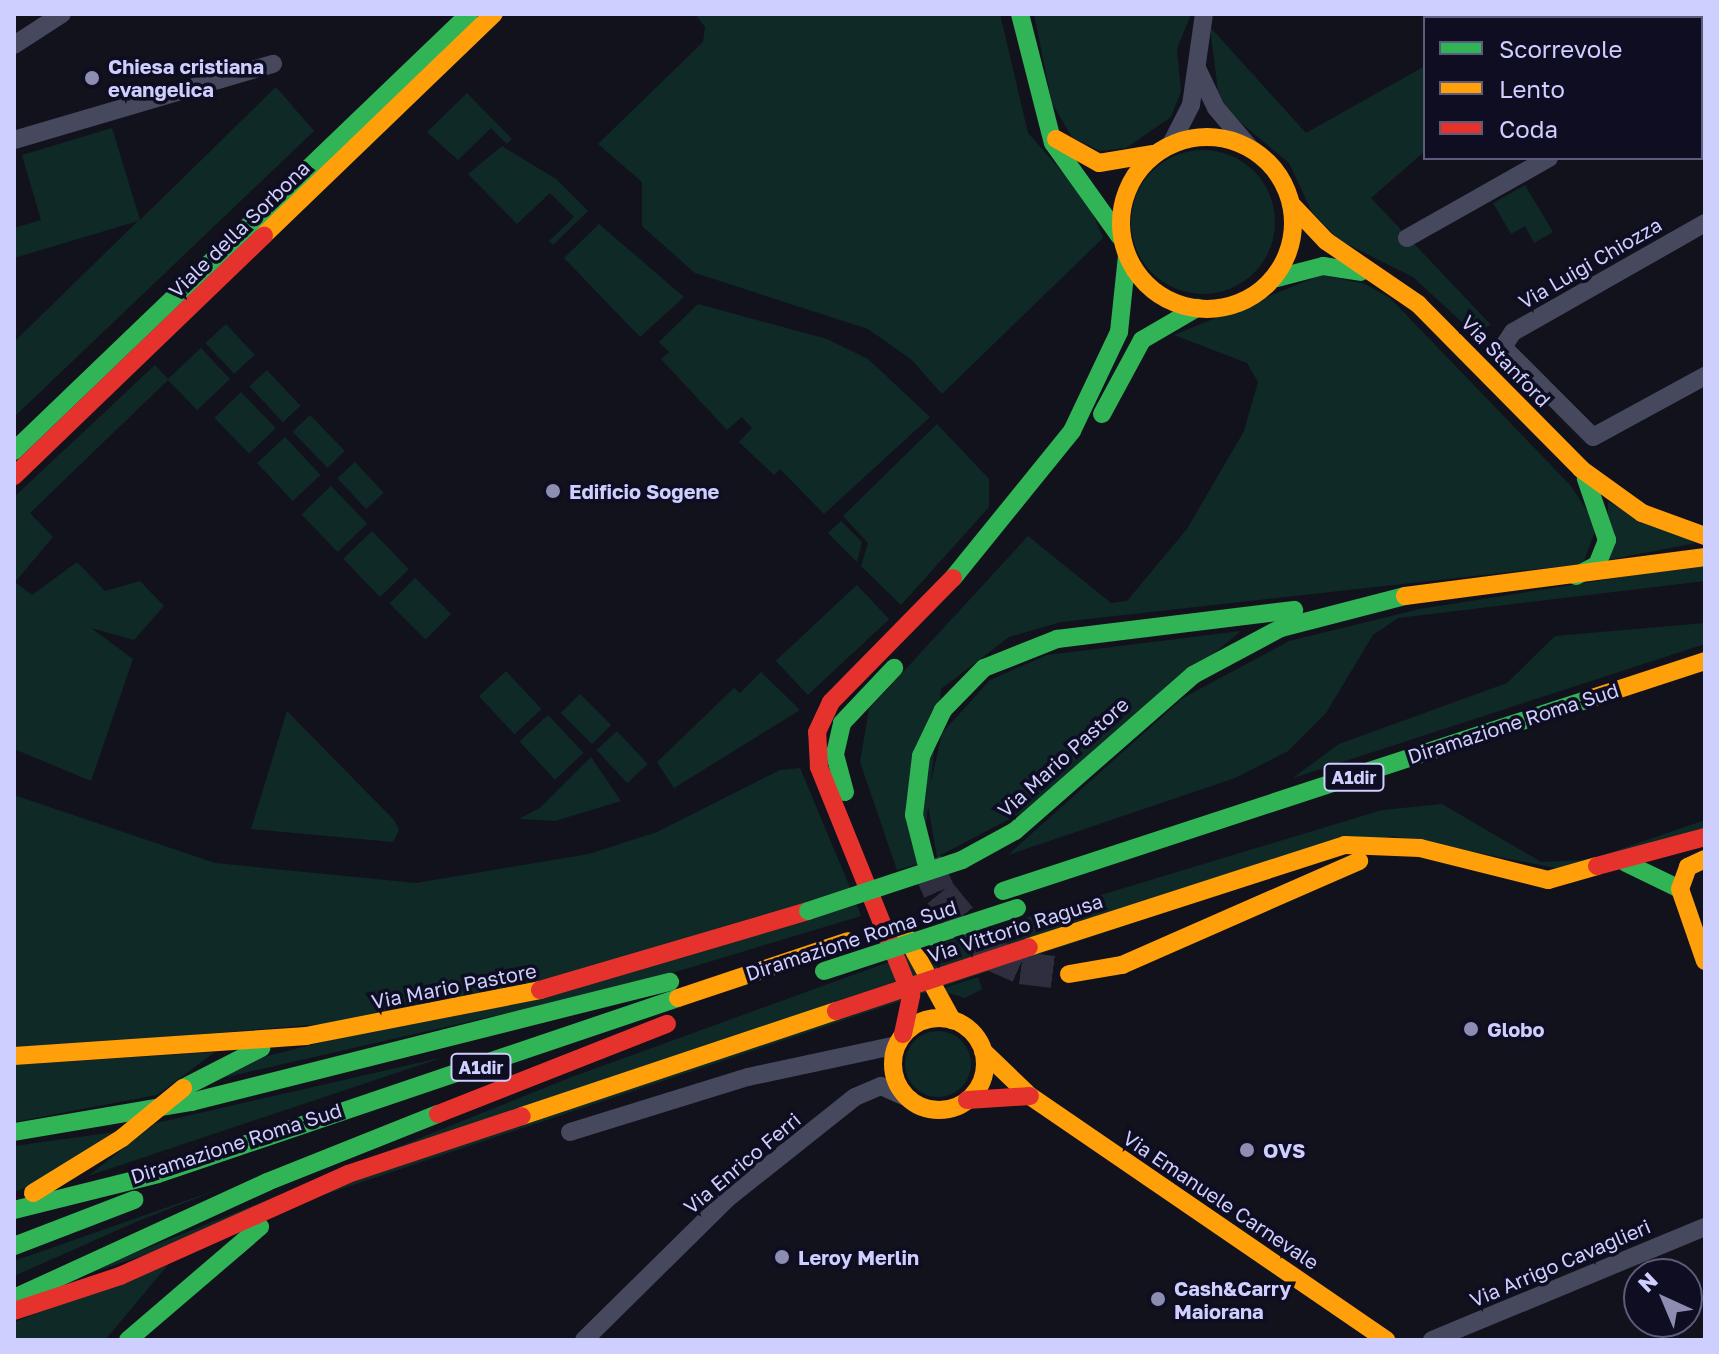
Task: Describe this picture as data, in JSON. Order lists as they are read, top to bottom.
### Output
{
  "streets": {
    "main road": [
      "Viale della Sorbona",
      "Via Stanford",
      "Diramazione Roma Sud",
      "Via Mario Pastore",
      "A1dir",
      "Via Vittorio Ragusa",
      "Via Emanuele Carnevale"
    ],
    "street": ["Via Luigi Chiozza", "Via Enrico Ferri", "Via Arrigo Cavaglieri"]
  },
  "crossings": [
    ["Diramazione Roma Sud", "A1dir"],
    ["Via Enrico Ferri", "Via Emanuele Carnevale"]
  ],
  "places": [
    "Chiesa cristiana evangelica",
    "Edificio Sogene",
    "Globo",
    "OVS",
    "Leroy Merlin",
    "Cash&Carry Maiorana"
  ],
  "legend": ["Scorrevole", "Lento", "Coda"],
  "north": "top left"
}
